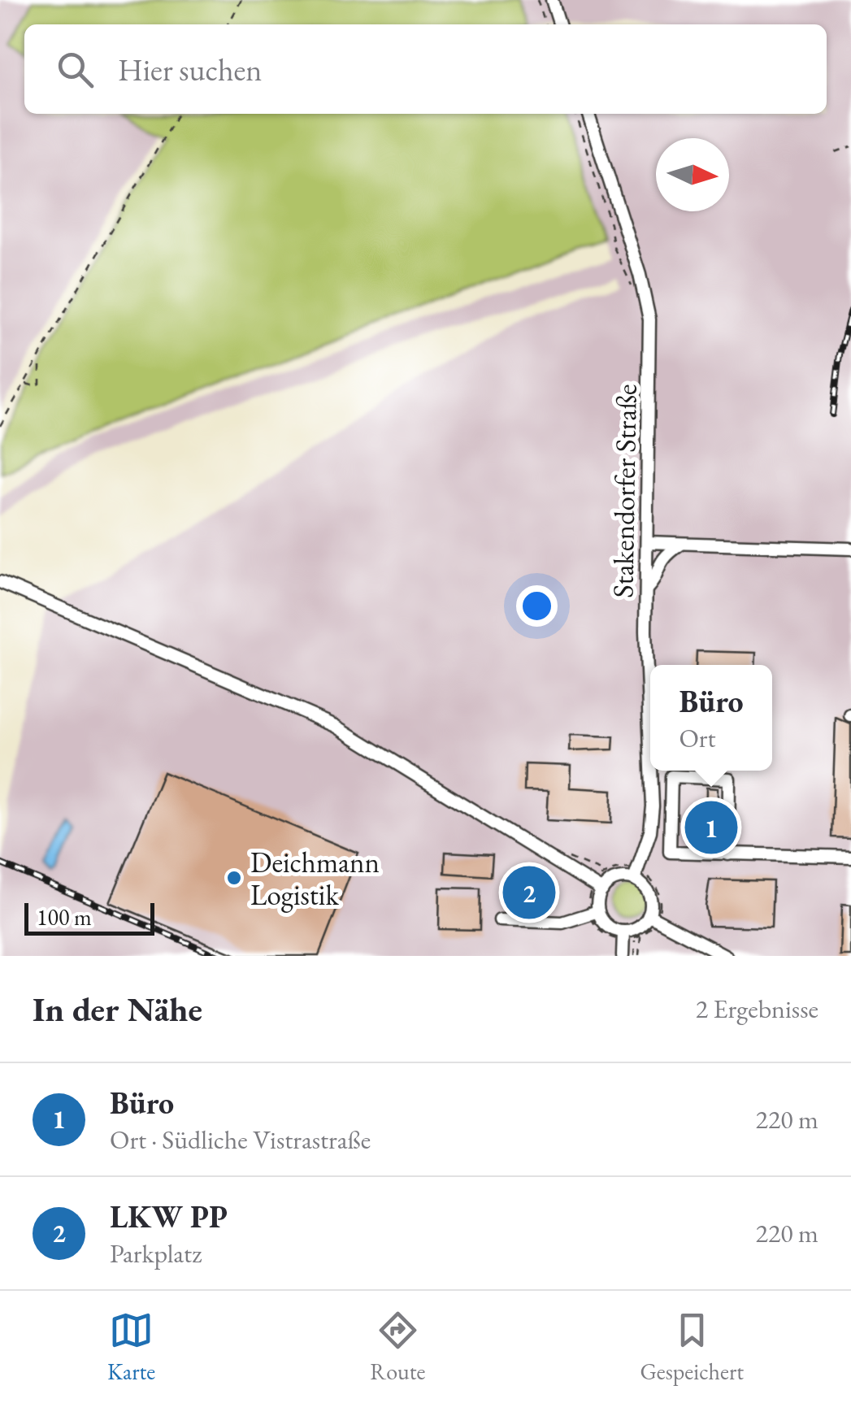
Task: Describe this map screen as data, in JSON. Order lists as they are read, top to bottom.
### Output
{
  "streets": {
    "street": ["Stakendorfer Straße"]
  },
  "places": ["Deichmann Logistik"],
  "scale_bar": "100 m",
  "north": "right",
  "page": {
    "search": "Hier suchen",
    "popup": ["Büro", "Ort"],
    "pins": ["1", "2"],
    "scale": "100 m",
    "heading": ["In der Nähe", "2 Ergebnisse"],
    "list": [
      {
        "mark": "1",
        "name": "Büro",
        "note": "Ort · Südliche Vistrastraße",
        "value": "220 m"
      },
      {
        "mark": "2",
        "name": "LKW PP",
        "note": "Parkplatz",
        "value": "220 m"
      }
    ],
    "nav": ["Karte", "Route", "Gespeichert"]
  }
}
